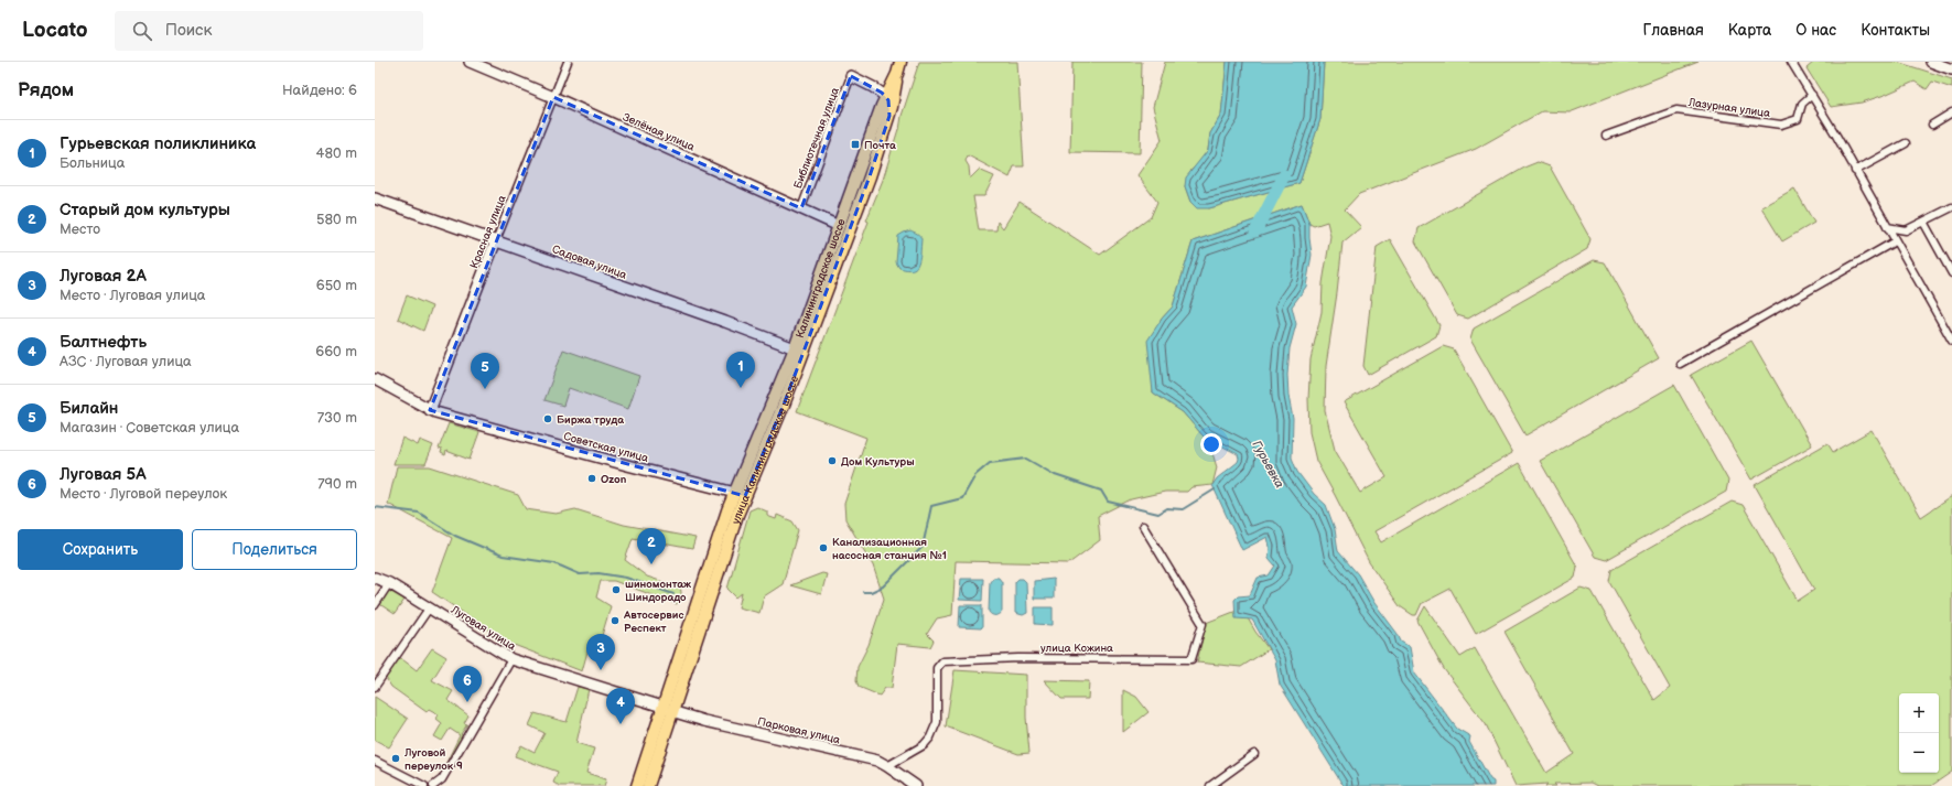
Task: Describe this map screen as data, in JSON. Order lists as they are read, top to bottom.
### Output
{
  "streets": {
    "main road": ["Калининградское шоссе", "улица Калининградское шоссе"],
    "street": [
      "Лазурная улица",
      "Зелёная улица",
      "Библиотечная улица",
      "Красная улица",
      "Садовая улица",
      "Советская улица",
      "Луговая улица",
      "улица Кожина",
      "Парковая улица"
    ]
  },
  "crossings": [
    ["Зелёная улица", "Библиотечная улица"],
    ["Зелёная улица", "Красная улица"],
    ["Зелёная улица", "Калининградское шоссе"],
    ["Красная улица", "Садовая улица"],
    ["Красная улица", "Советская улица"],
    ["Садовая улица", "Калининградское шоссе"],
    ["Калининградское шоссе", "Советская улица"],
    ["Калининградское шоссе", "улица Калининградское шоссе"],
    ["Советская улица", "улица Калининградское шоссе"],
    ["улица Калининградское шоссе", "Луговая улица"],
    ["улица Калининградское шоссе", "Парковая улица"],
    ["Луговая улица", "Парковая улица"],
    ["улица Кожина", "Парковая улица"]
  ],
  "water": ["Гурьевка"],
  "places": {
    "transit": ["Почта"],
    "other": [
      "Биржа труда",
      "Дом Культуры",
      "Ozon",
      "Канализационная насосная станция №1",
      "шиномонтаж Шиндорадо",
      "Автосервис Респект",
      "Луговой переулок 9"
    ]
  },
  "page": {
    "header": "Locato",
    "search": "Поиск",
    "nav": [
      "Главная",
      "Карта",
      "О нас",
      "Контакты"
    ],
    "heading": ["Рядом", "Найдено: 6"],
    "list": [
      {
        "mark": "1",
        "name": "Гурьевская поликлиника",
        "note": "Больница",
        "value": "480 m"
      },
      {
        "mark": "2",
        "name": "Старый дом культуры",
        "note": "Место",
        "value": "580 m"
      },
      {
        "mark": "3",
        "name": "Луговая 2А",
        "note": "Место · Луговая улица",
        "value": "650 m"
      },
      {
        "mark": "4",
        "name": "Балтнефть",
        "note": "АЗС · Луговая улица",
        "value": "660 m"
      },
      {
        "mark": "5",
        "name": "Билайн",
        "note": "Магазин · Советская улица",
        "value": "730 m"
      },
      {
        "mark": "6",
        "name": "Луговая 5А",
        "note": "Место · Луговой переулок",
        "value": "790 m"
      }
    ],
    "pins": [
      "1",
      "5",
      "2",
      "3",
      "6",
      "4"
    ],
    "buttons": ["Сохранить", "Поделиться"],
    "map_buttons": ["+", "−"]
  }
}
